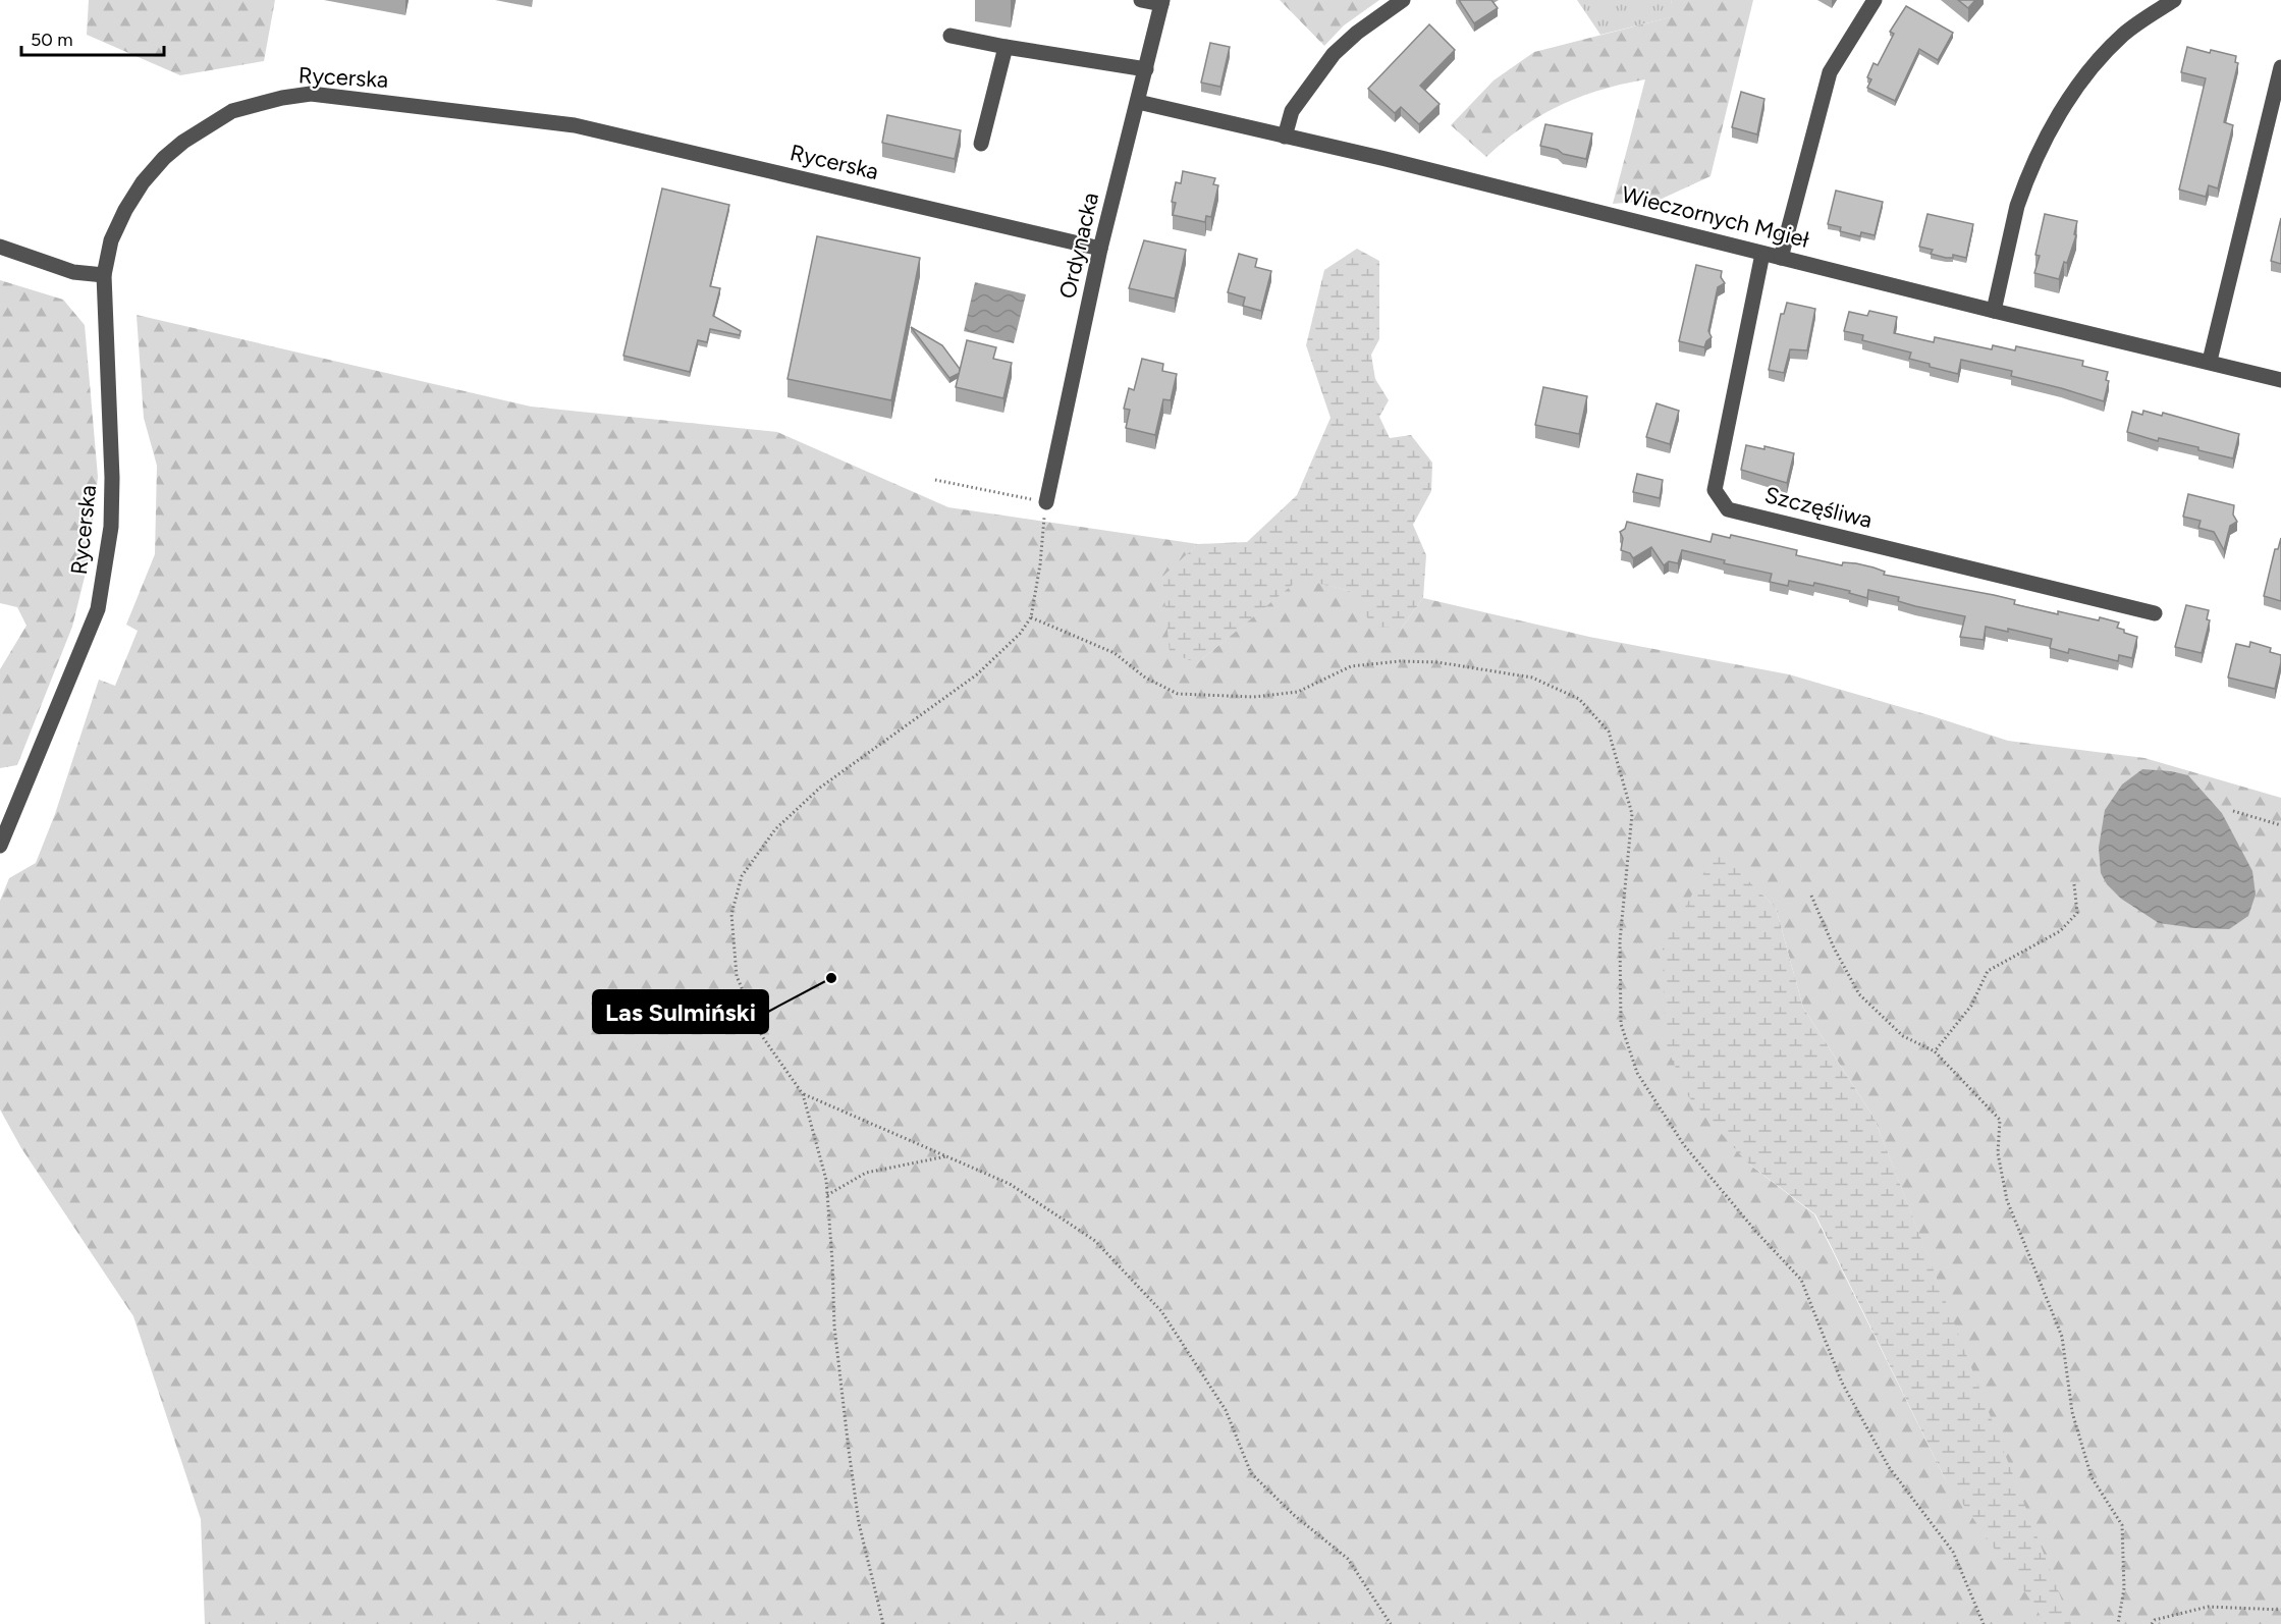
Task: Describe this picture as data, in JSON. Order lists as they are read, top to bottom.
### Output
{
  "streets": {
    "street": [
      "Rycerska",
      "Wieczornych Mgieł",
      "Ordynacka",
      "Szczęśliwa"
    ]
  },
  "crossings": [
    ["Rycerska", "Ordynacka"],
    ["Wieczornych Mgieł", "Ordynacka"],
    ["Wieczornych Mgieł", "Szczęśliwa"]
  ],
  "places": ["Las Sulmiński"],
  "scale_bar": "50 m"
}
